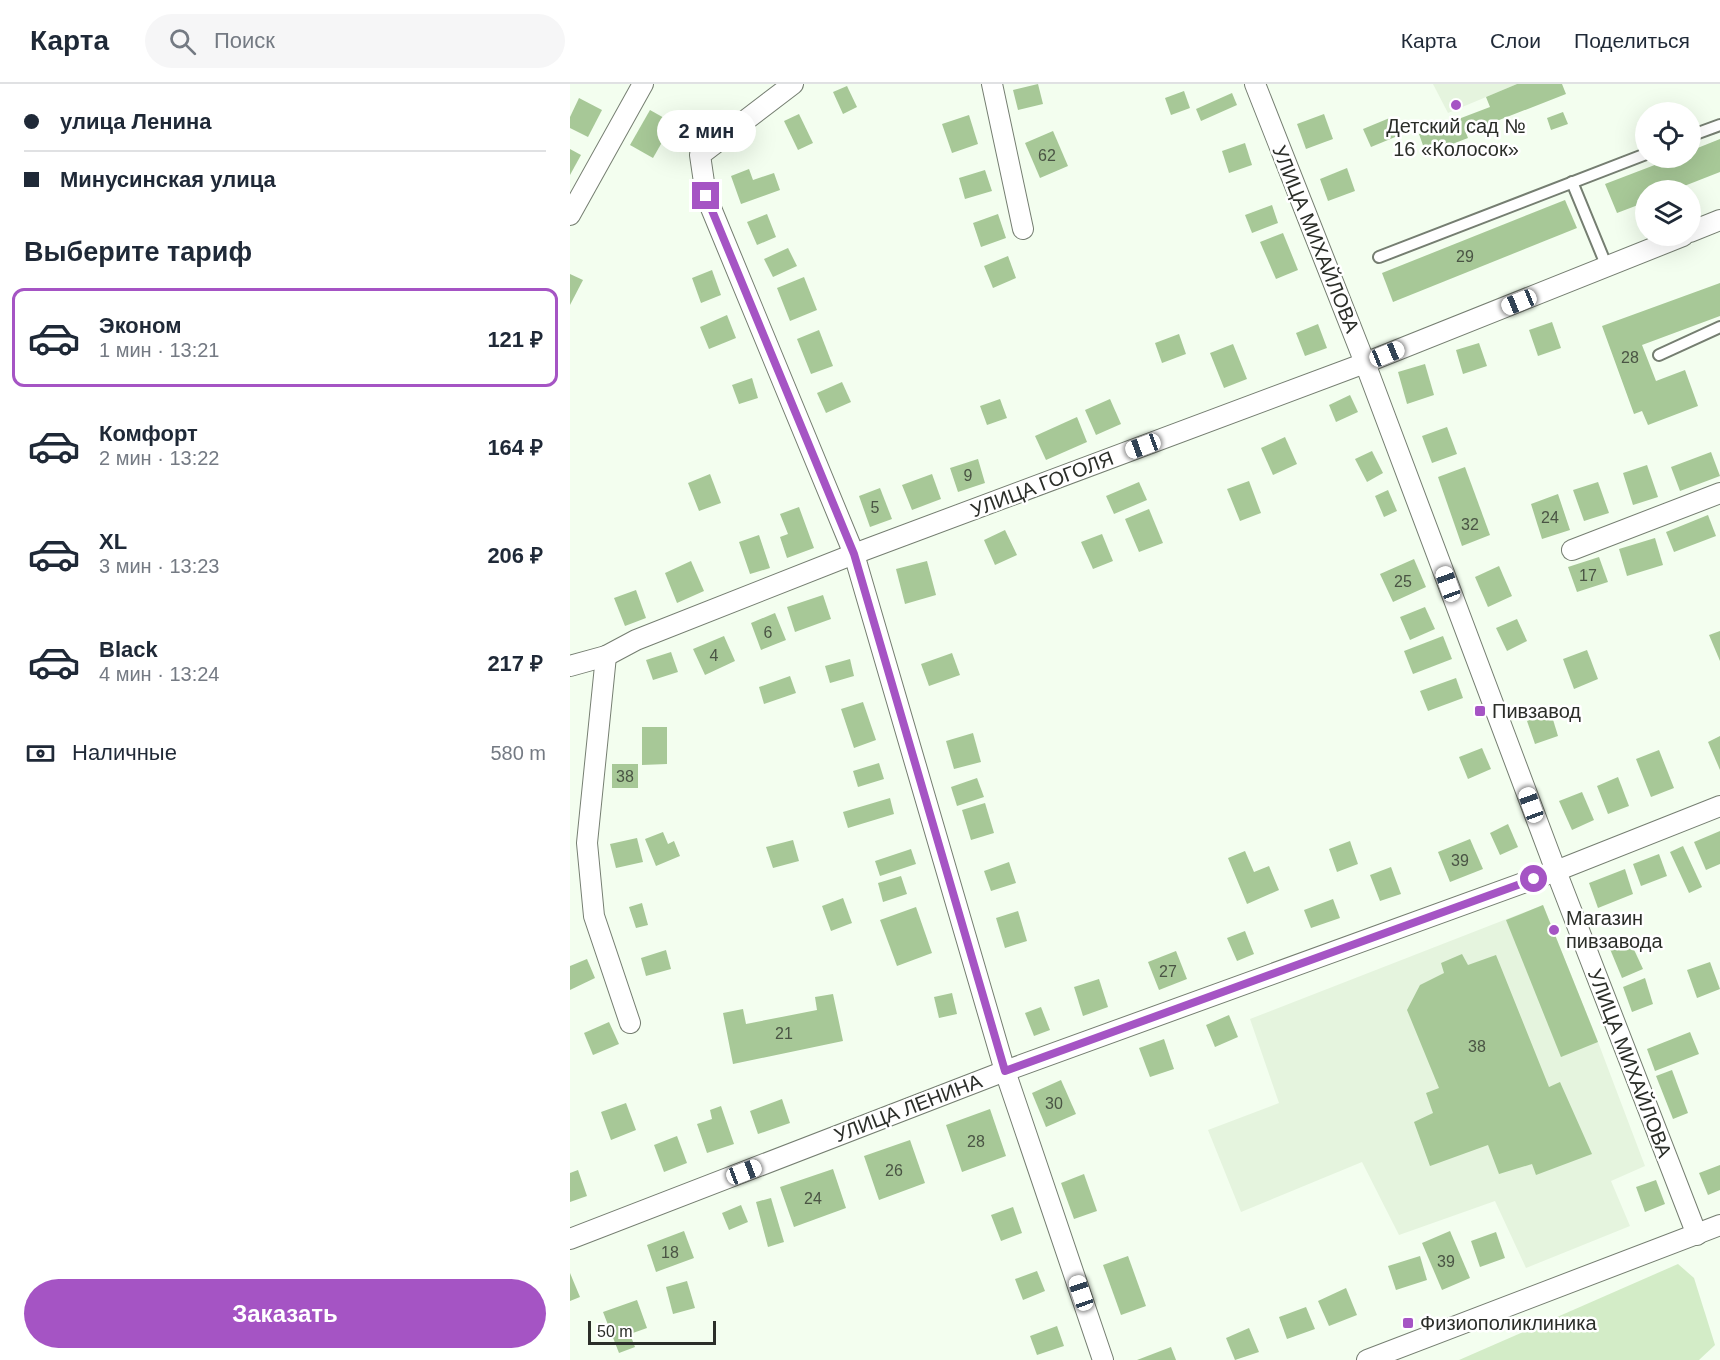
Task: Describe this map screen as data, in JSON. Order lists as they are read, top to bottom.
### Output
{
  "streets": {
    "street": ["УЛИЦА МИХАЙЛОВА", "УЛИЦА ГОГОЛЯ", "УЛИЦА ЛЕНИНА"]
  },
  "crossings": [
    ["УЛИЦА МИХАЙЛОВА", "УЛИЦА ГОГОЛЯ"],
    ["УЛИЦА МИХАЙЛОВА", "УЛИЦА ЛЕНИНА"]
  ],
  "places": {
    "other": ["Детский сад № 16 «Колосок»", "Магазин пивзавода"],
    "transit": ["Пивзавод", "Физиополиклиника"]
  },
  "house_numbers": [
    "62",
    "29",
    "28",
    "9",
    "5",
    "24",
    "32",
    "17",
    "25",
    "6",
    "4",
    "38",
    "39",
    "27",
    "21",
    "38",
    "30",
    "28",
    "26",
    "24",
    "18",
    "39"
  ],
  "scale_bar": "50 m",
  "page": {
    "header": "Карта",
    "search": "Поиск",
    "nav": ["Карта", "Слои", "Поделиться"],
    "banner": ["улица Ленина", "Минусинская улица"],
    "bubble": "2 мин",
    "heading": "Выберите тариф",
    "list": [
      {
        "name": "Эконом",
        "note": "1 мин · 13:21",
        "value": "121 ₽"
      },
      {
        "name": "Комфорт",
        "note": "2 мин · 13:22",
        "value": "164 ₽"
      },
      {
        "name": "XL",
        "note": "3 мин · 13:23",
        "value": "206 ₽"
      },
      {
        "name": "Black",
        "note": "4 мин · 13:24",
        "value": "217 ₽"
      }
    ],
    "pay": ["Наличные", "580 m"],
    "buttons": "Заказать",
    "scale": "50 m"
  }
}
